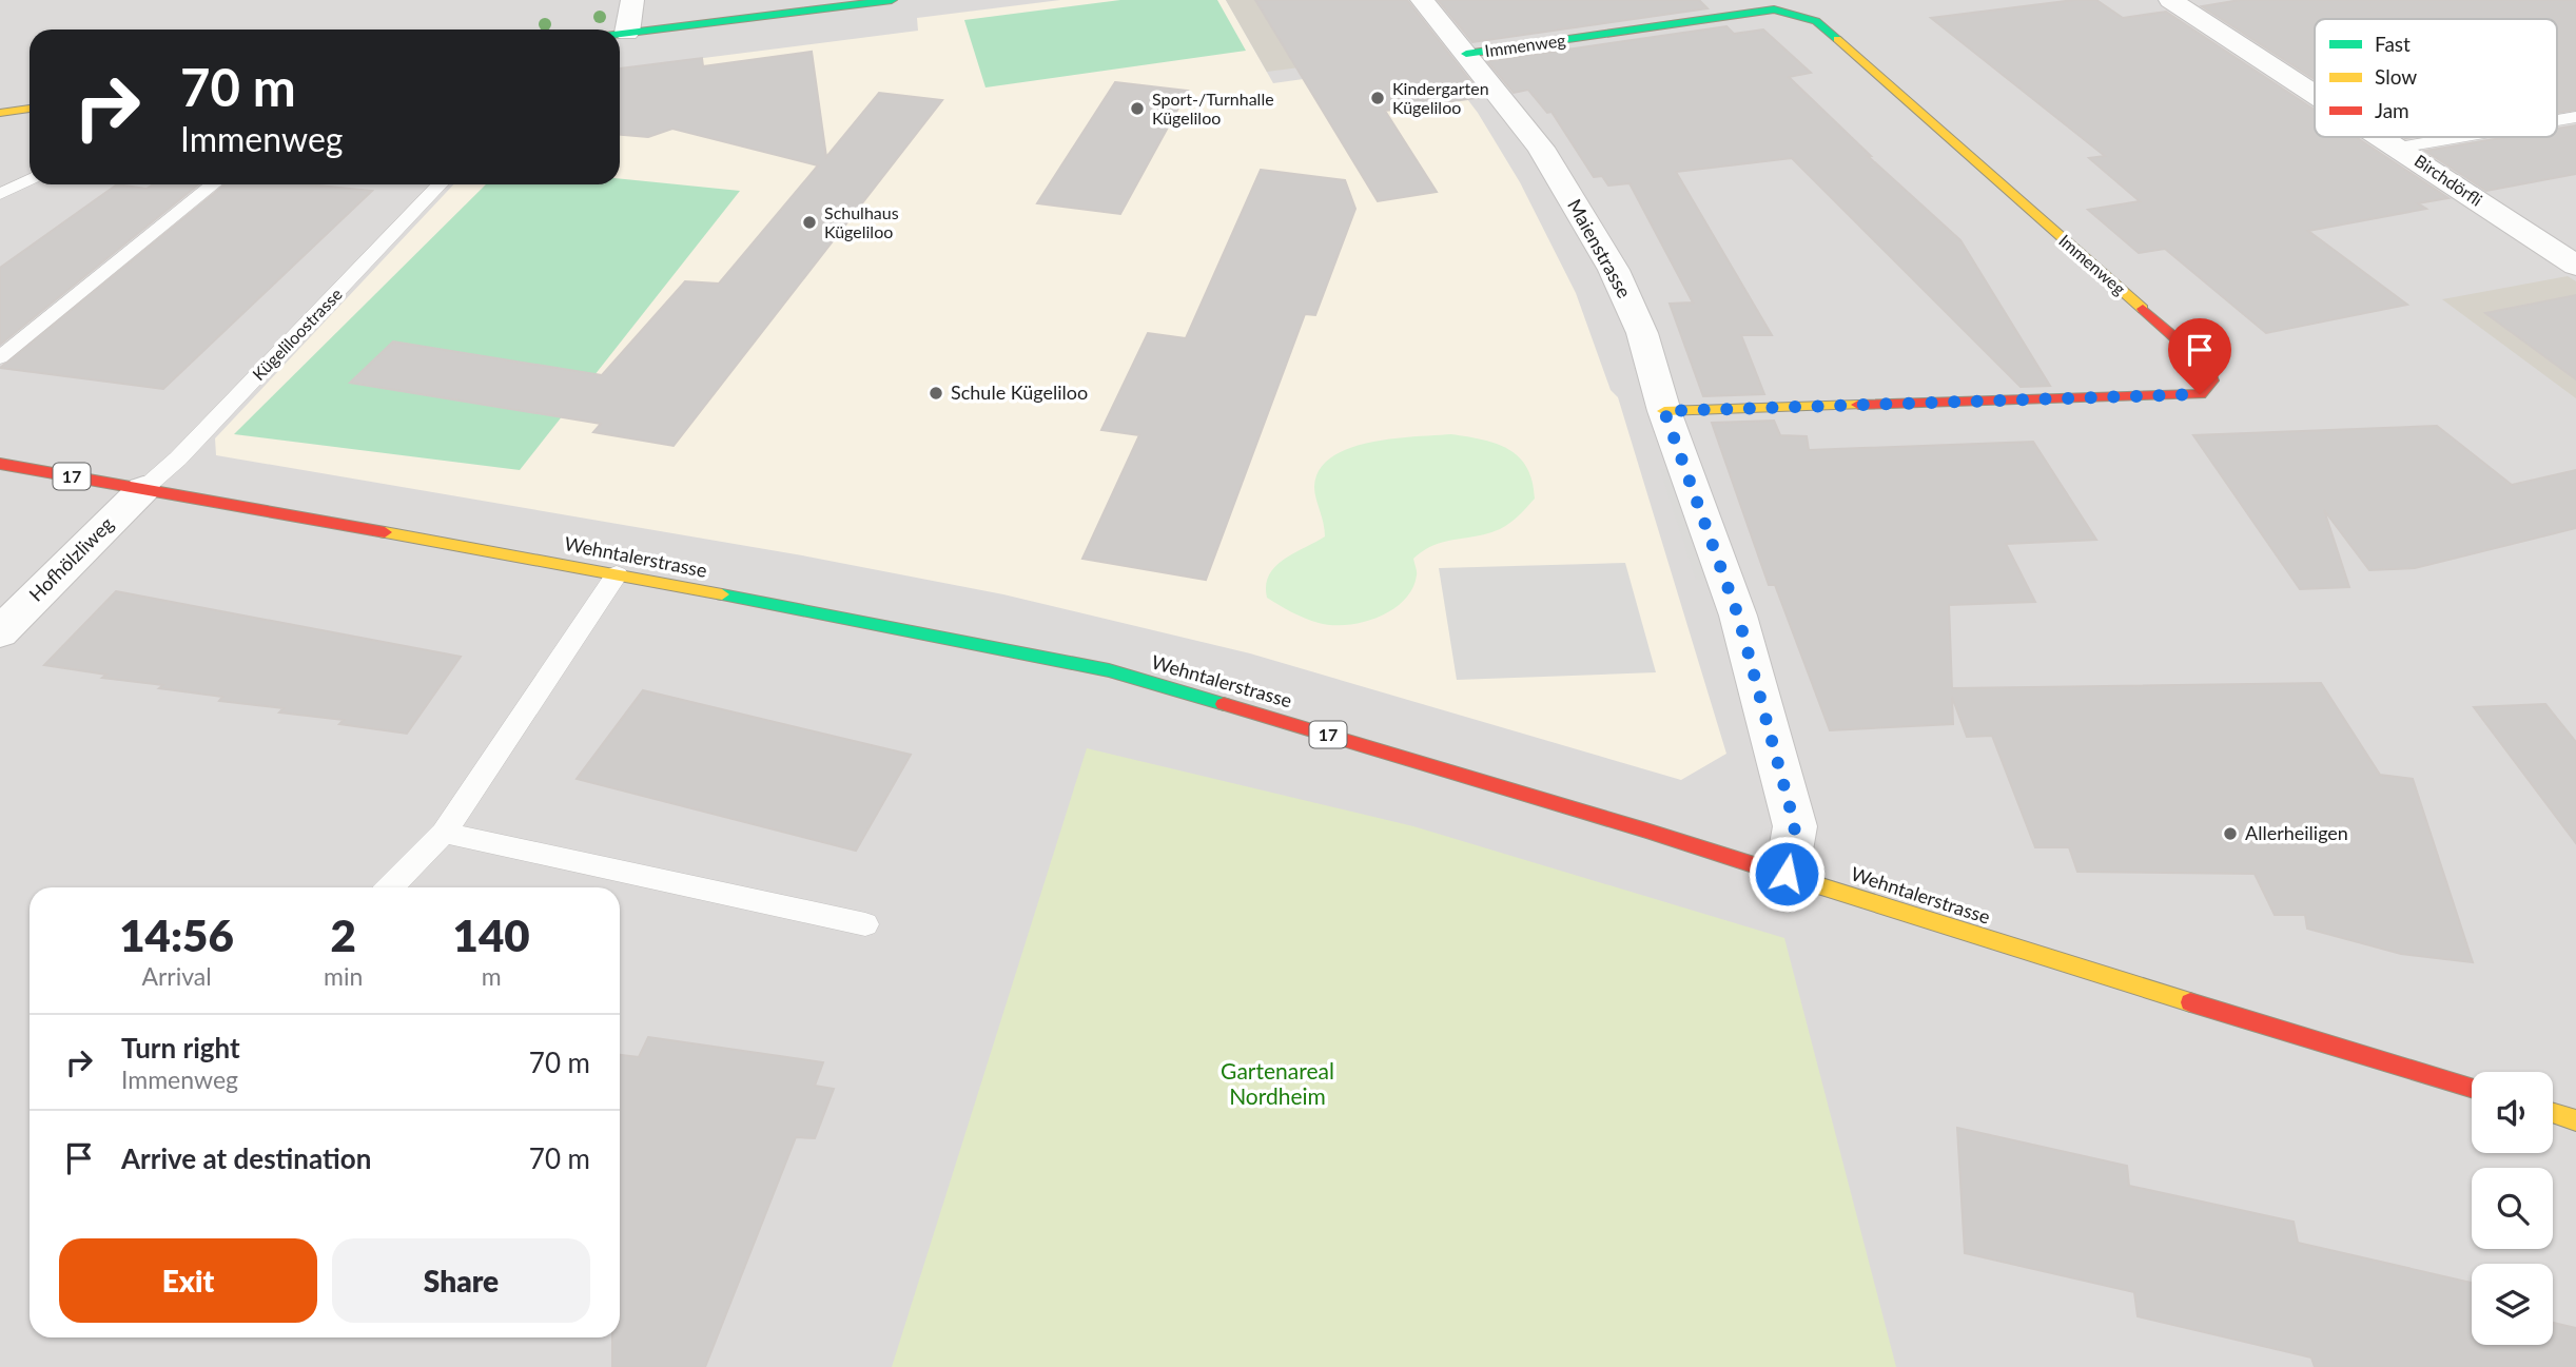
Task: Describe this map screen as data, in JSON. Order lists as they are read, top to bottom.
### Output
{
  "streets": {
    "street": [
      "Immenweg",
      "Birchdörfli",
      "Maienstrasse",
      "17",
      "Wehntalerstrasse",
      "Hofhölzliweg"
    ],
    "lane": ["Kügeliloostrasse"]
  },
  "crossings": [
    ["Immenweg", "Maienstrasse"],
    ["Maienstrasse", "Wehntalerstrasse"],
    ["Kügeliloostrasse", "Wehntalerstrasse"],
    ["Kügeliloostrasse", "Hofhölzliweg"],
    ["Wehntalerstrasse", "Hofhölzliweg"]
  ],
  "parks": ["Gartenareal Nordheim"],
  "places": [
    "Kindergarten Kügeliloo",
    "Sport-/Turnhalle Kügeliloo",
    "Schulhaus Kügeliloo",
    "Schule Kügeliloo",
    "Allerheiligen"
  ],
  "legend": ["Fast", "Slow", "Jam"],
  "page": {
    "turn": ["70 m", "Immenweg"],
    "eta": [
      "14:56",
      "Arrival",
      "2",
      "min",
      "140",
      "m"
    ],
    "list": [
      {
        "name": "Turn right",
        "note": "Immenweg",
        "value": "70 m"
      },
      {
        "name": "Arrive at destination",
        "value": "70 m"
      }
    ],
    "buttons": ["Exit", "Share"]
  }
}
